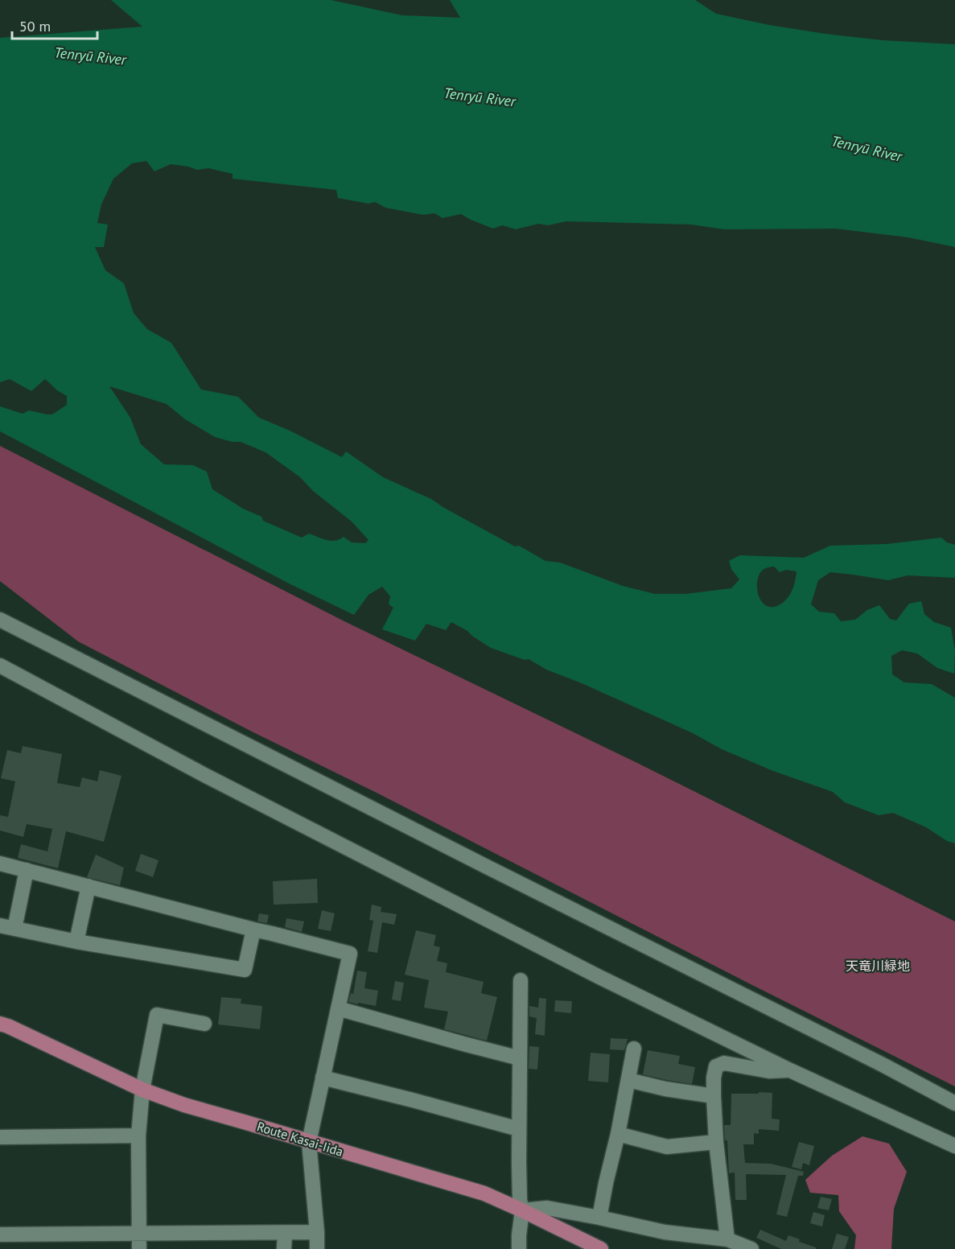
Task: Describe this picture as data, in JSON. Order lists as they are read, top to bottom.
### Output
{
  "streets": {
    "main road": ["Route Kasai-Iida"]
  },
  "water": ["Tenryū River"],
  "parks": ["天竜川緑地"],
  "scale_bar": "50 m"
}
